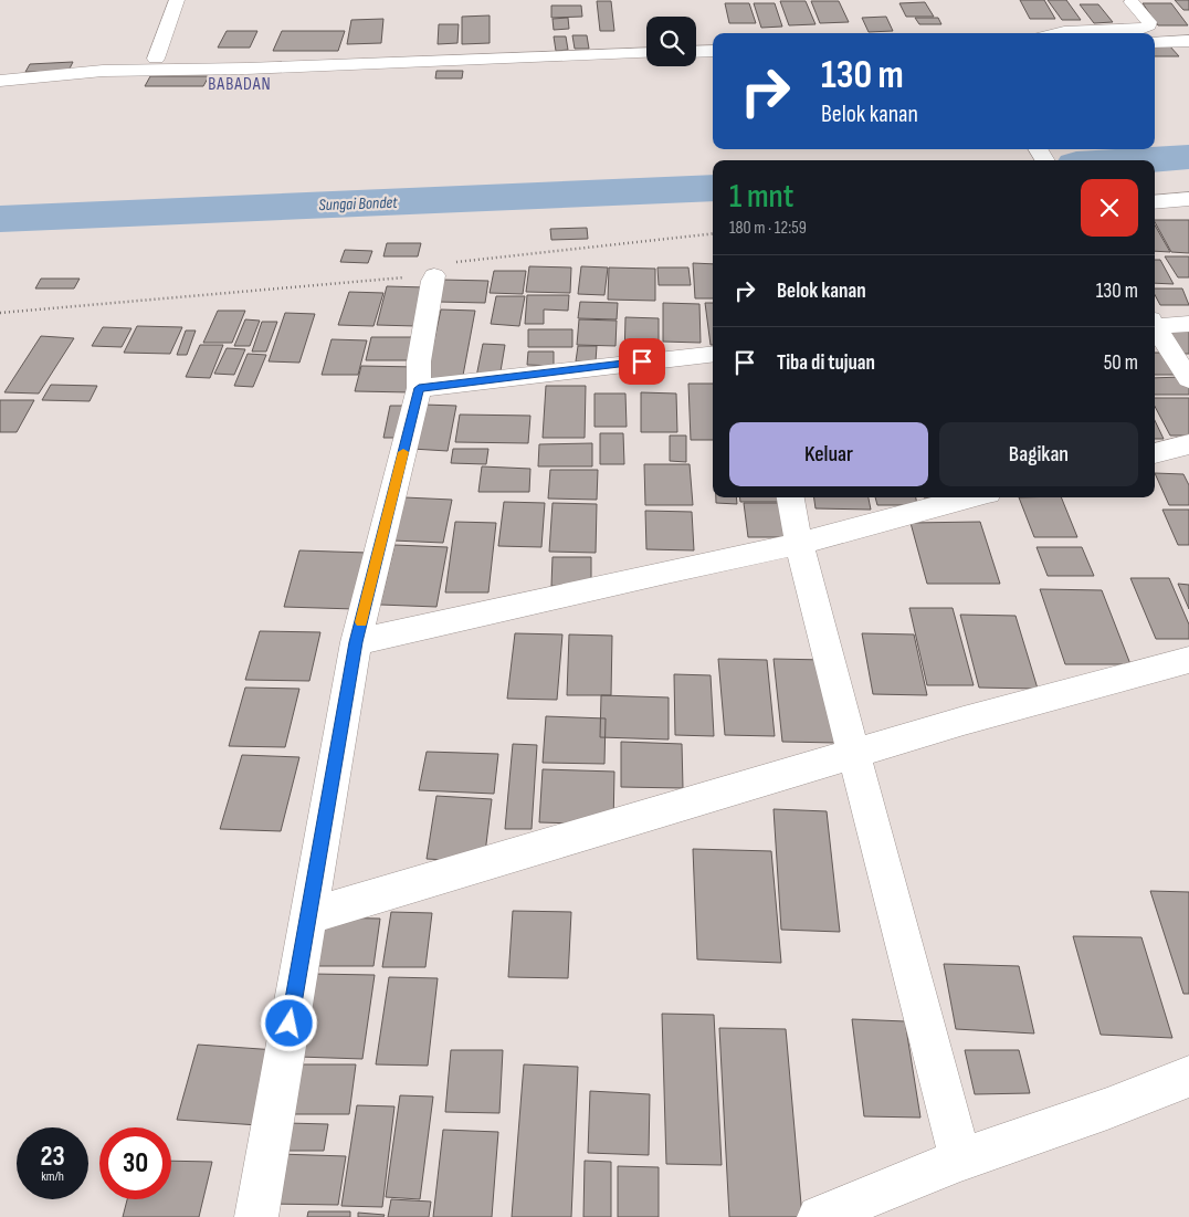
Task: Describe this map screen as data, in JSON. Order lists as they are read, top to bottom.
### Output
{
  "districts": ["BABADAN"],
  "water": ["Sungai Bondet"],
  "page": {
    "turn": ["130 m", "Belok kanan"],
    "heading": ["1 mnt", "180 m · 12:59"],
    "list": [
      {
        "name": "Belok kanan",
        "value": "130 m"
      },
      {
        "name": "Tiba di tujuan",
        "value": "50 m"
      }
    ],
    "buttons": ["Keluar", "Bagikan"],
    "speed": "23 km/h",
    "limit": "30"
  }
}
